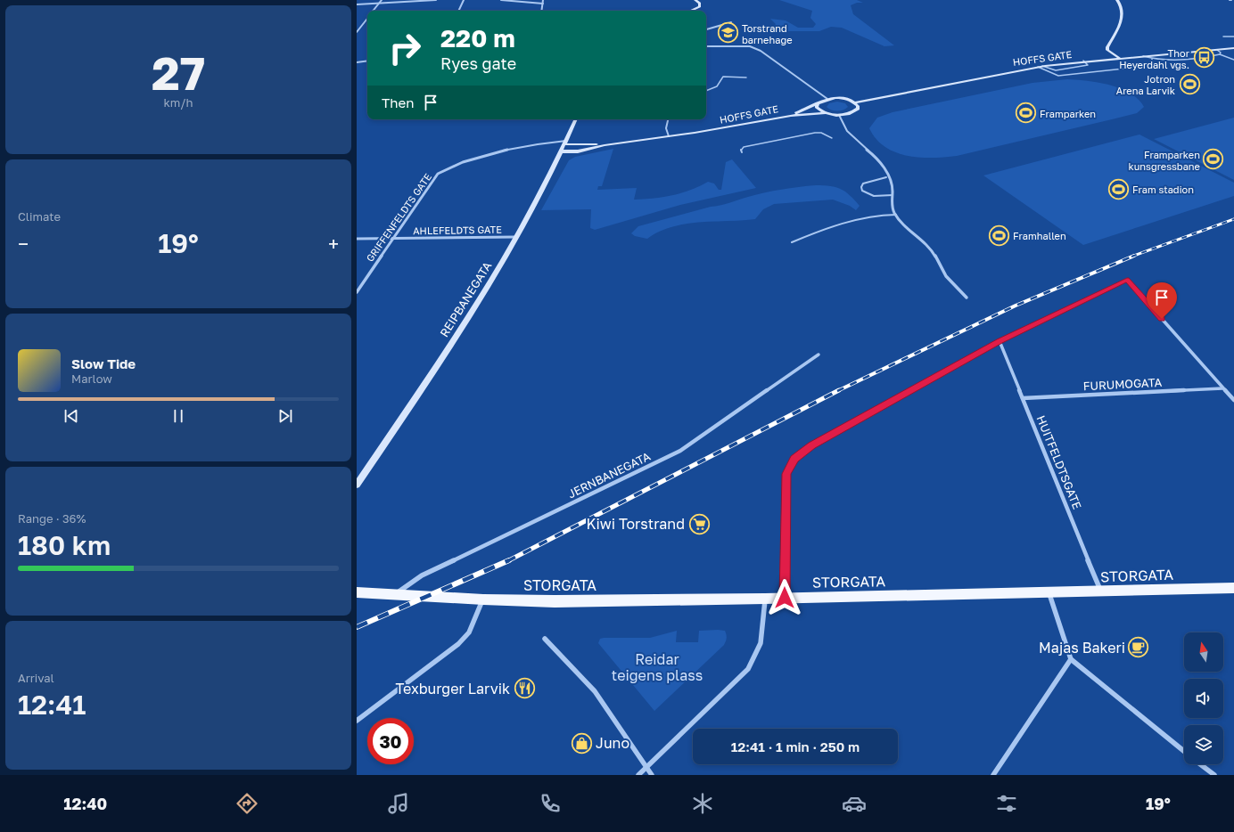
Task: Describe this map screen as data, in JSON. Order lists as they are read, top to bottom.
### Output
{
  "streets": {
    "main road": ["HOFFS GATE", "REIPBANEGATA", "STORGATA"],
    "street": [
      "GRIFFENFELDTS GATE",
      "AHLEFELDTS GATE",
      "FURUMOGATA",
      "HUITFELDTSGATE",
      "JERNBANEGATA"
    ]
  },
  "crossings": [
    ["HOFFS GATE", "GRIFFENFELDTS GATE"],
    ["HOFFS GATE", "REIPBANEGATA"],
    ["GRIFFENFELDTS GATE", "AHLEFELDTS GATE"],
    ["GRIFFENFELDTS GATE", "REIPBANEGATA"],
    ["AHLEFELDTS GATE", "REIPBANEGATA"],
    ["FURUMOGATA", "HUITFELDTSGATE"],
    ["HUITFELDTSGATE", "STORGATA"],
    ["JERNBANEGATA", "STORGATA"]
  ],
  "parks": ["Reidar teigens plass"],
  "places": {
    "school or university": ["Torstrand barnehage"],
    "bus stop": ["Thor Heyerdahl vgs."],
    "sports": [
      "Jotron Arena Larvik",
      "Framparken",
      "Framparken kunsgressbane",
      "Fram stadion",
      "Framhallen"
    ],
    "supermarket": ["Kiwi Torstrand"],
    "cafe": ["Majas Bakeri"],
    "restaurant": ["Texburger Larvik"],
    "shop": ["Juno"]
  },
  "north": "top",
  "page": {
    "tile": [
      ["27", "km/h"],
      "Climate",
      ["Range · 36%", "180 km"],
      ["Arrival", "12:41"]
    ],
    "turn": ["220 m", "Ryes gate"],
    "then": "Then",
    "heat": ["−", "19°", "+"],
    "song": ["Slow Tide", "Marlow"],
    "limit": "30",
    "trip": "12:41 · 1 min · 250 m",
    "tabs": ["12:40", "19°"]
  }
}
